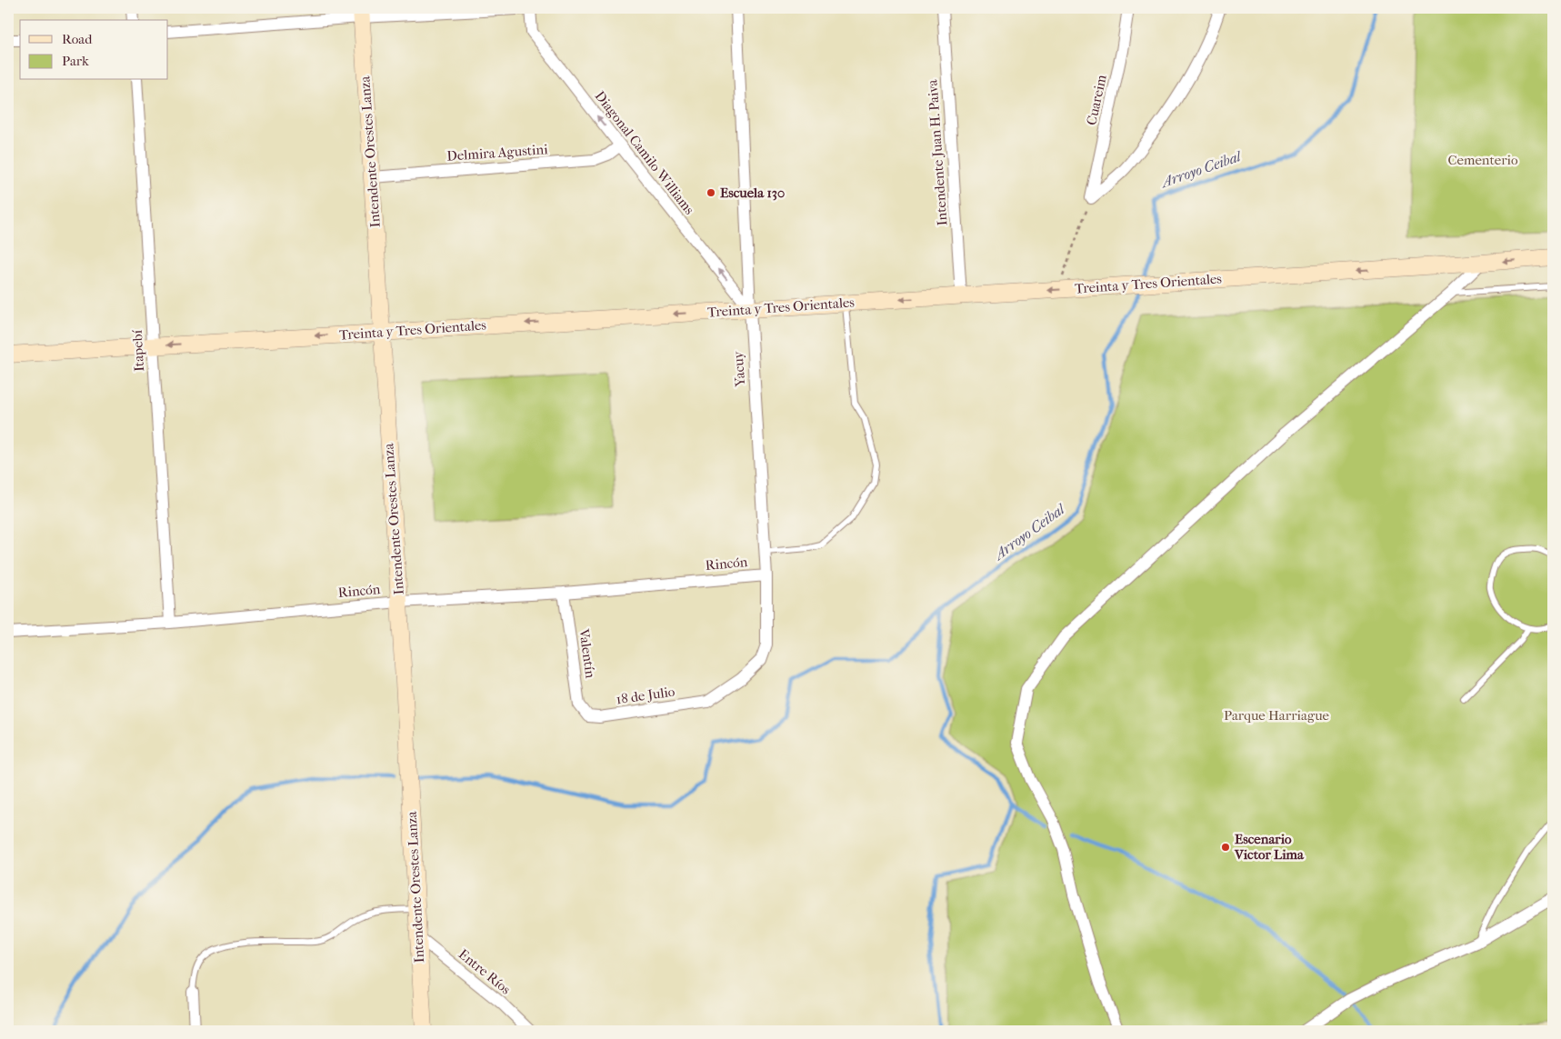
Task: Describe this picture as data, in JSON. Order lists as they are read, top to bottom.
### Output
{
  "streets": {
    "street": [
      "Cuareim",
      "Intendente Orestes Lanza",
      "Delmira Agustini",
      "Diagonal Camilo Williams",
      "Intendente Juan H. Paiva",
      "Treinta y Tres Orientales",
      "Itapebí",
      "Yacuy",
      "Rincón",
      "Valentín",
      "18 de Julio",
      "Entre Ríos"
    ]
  },
  "crossings": [
    ["Intendente Orestes Lanza", "Delmira Agustini"],
    ["Intendente Orestes Lanza", "Treinta y Tres Orientales"],
    ["Intendente Orestes Lanza", "Rincón"],
    ["Intendente Orestes Lanza", "Entre Ríos"],
    ["Delmira Agustini", "Diagonal Camilo Williams"],
    ["Diagonal Camilo Williams", "Treinta y Tres Orientales"],
    ["Diagonal Camilo Williams", "Yacuy"],
    ["Intendente Juan H. Paiva", "Treinta y Tres Orientales"],
    ["Treinta y Tres Orientales", "Itapebí"],
    ["Treinta y Tres Orientales", "Yacuy"],
    ["Itapebí", "Rincón"],
    ["Yacuy", "Rincón"],
    ["Yacuy", "18 de Julio"],
    ["Rincón", "Valentín"],
    ["Valentín", "18 de Julio"]
  ],
  "one_way": ["Diagonal Camilo Williams", "Treinta y Tres Orientales"],
  "water": ["Arroyo Ceibal"],
  "parks": ["Cementerio", "Parque Harriague"],
  "places": ["Escuela 130", "Escenario Victor Lima"],
  "legend": ["Road", "Park"]
}
